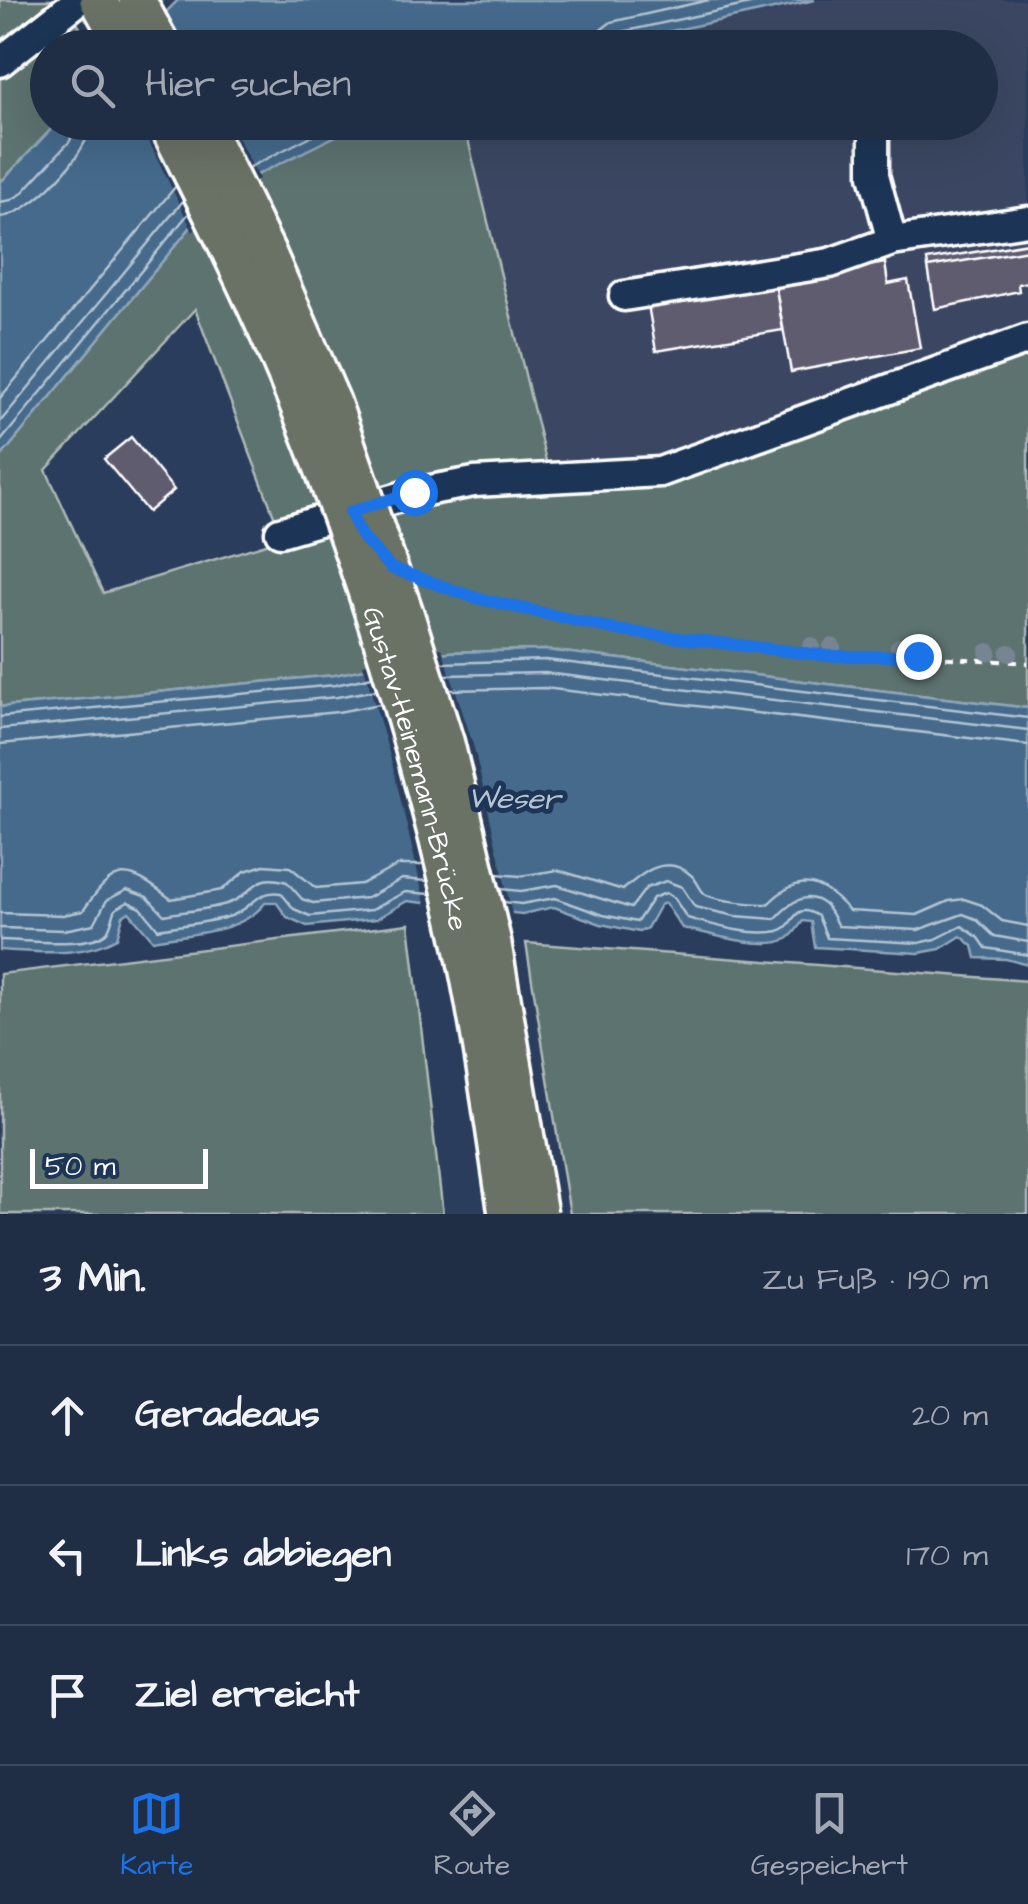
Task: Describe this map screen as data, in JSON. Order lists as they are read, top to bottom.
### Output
{
  "streets": {
    "main road": ["Gustav-Heinemann-Brücke"]
  },
  "water": ["Weser"],
  "scale_bar": "50 m",
  "page": {
    "search": "Hier suchen",
    "scale": "50 m",
    "heading": ["3 Min.", "Zu Fuß · 190 m"],
    "list": [
      ["Geradeaus", "20 m"],
      ["Links abbiegen", "170 m"],
      "Ziel erreicht"
    ],
    "nav": ["Karte", "Route", "Gespeichert"]
  }
}
